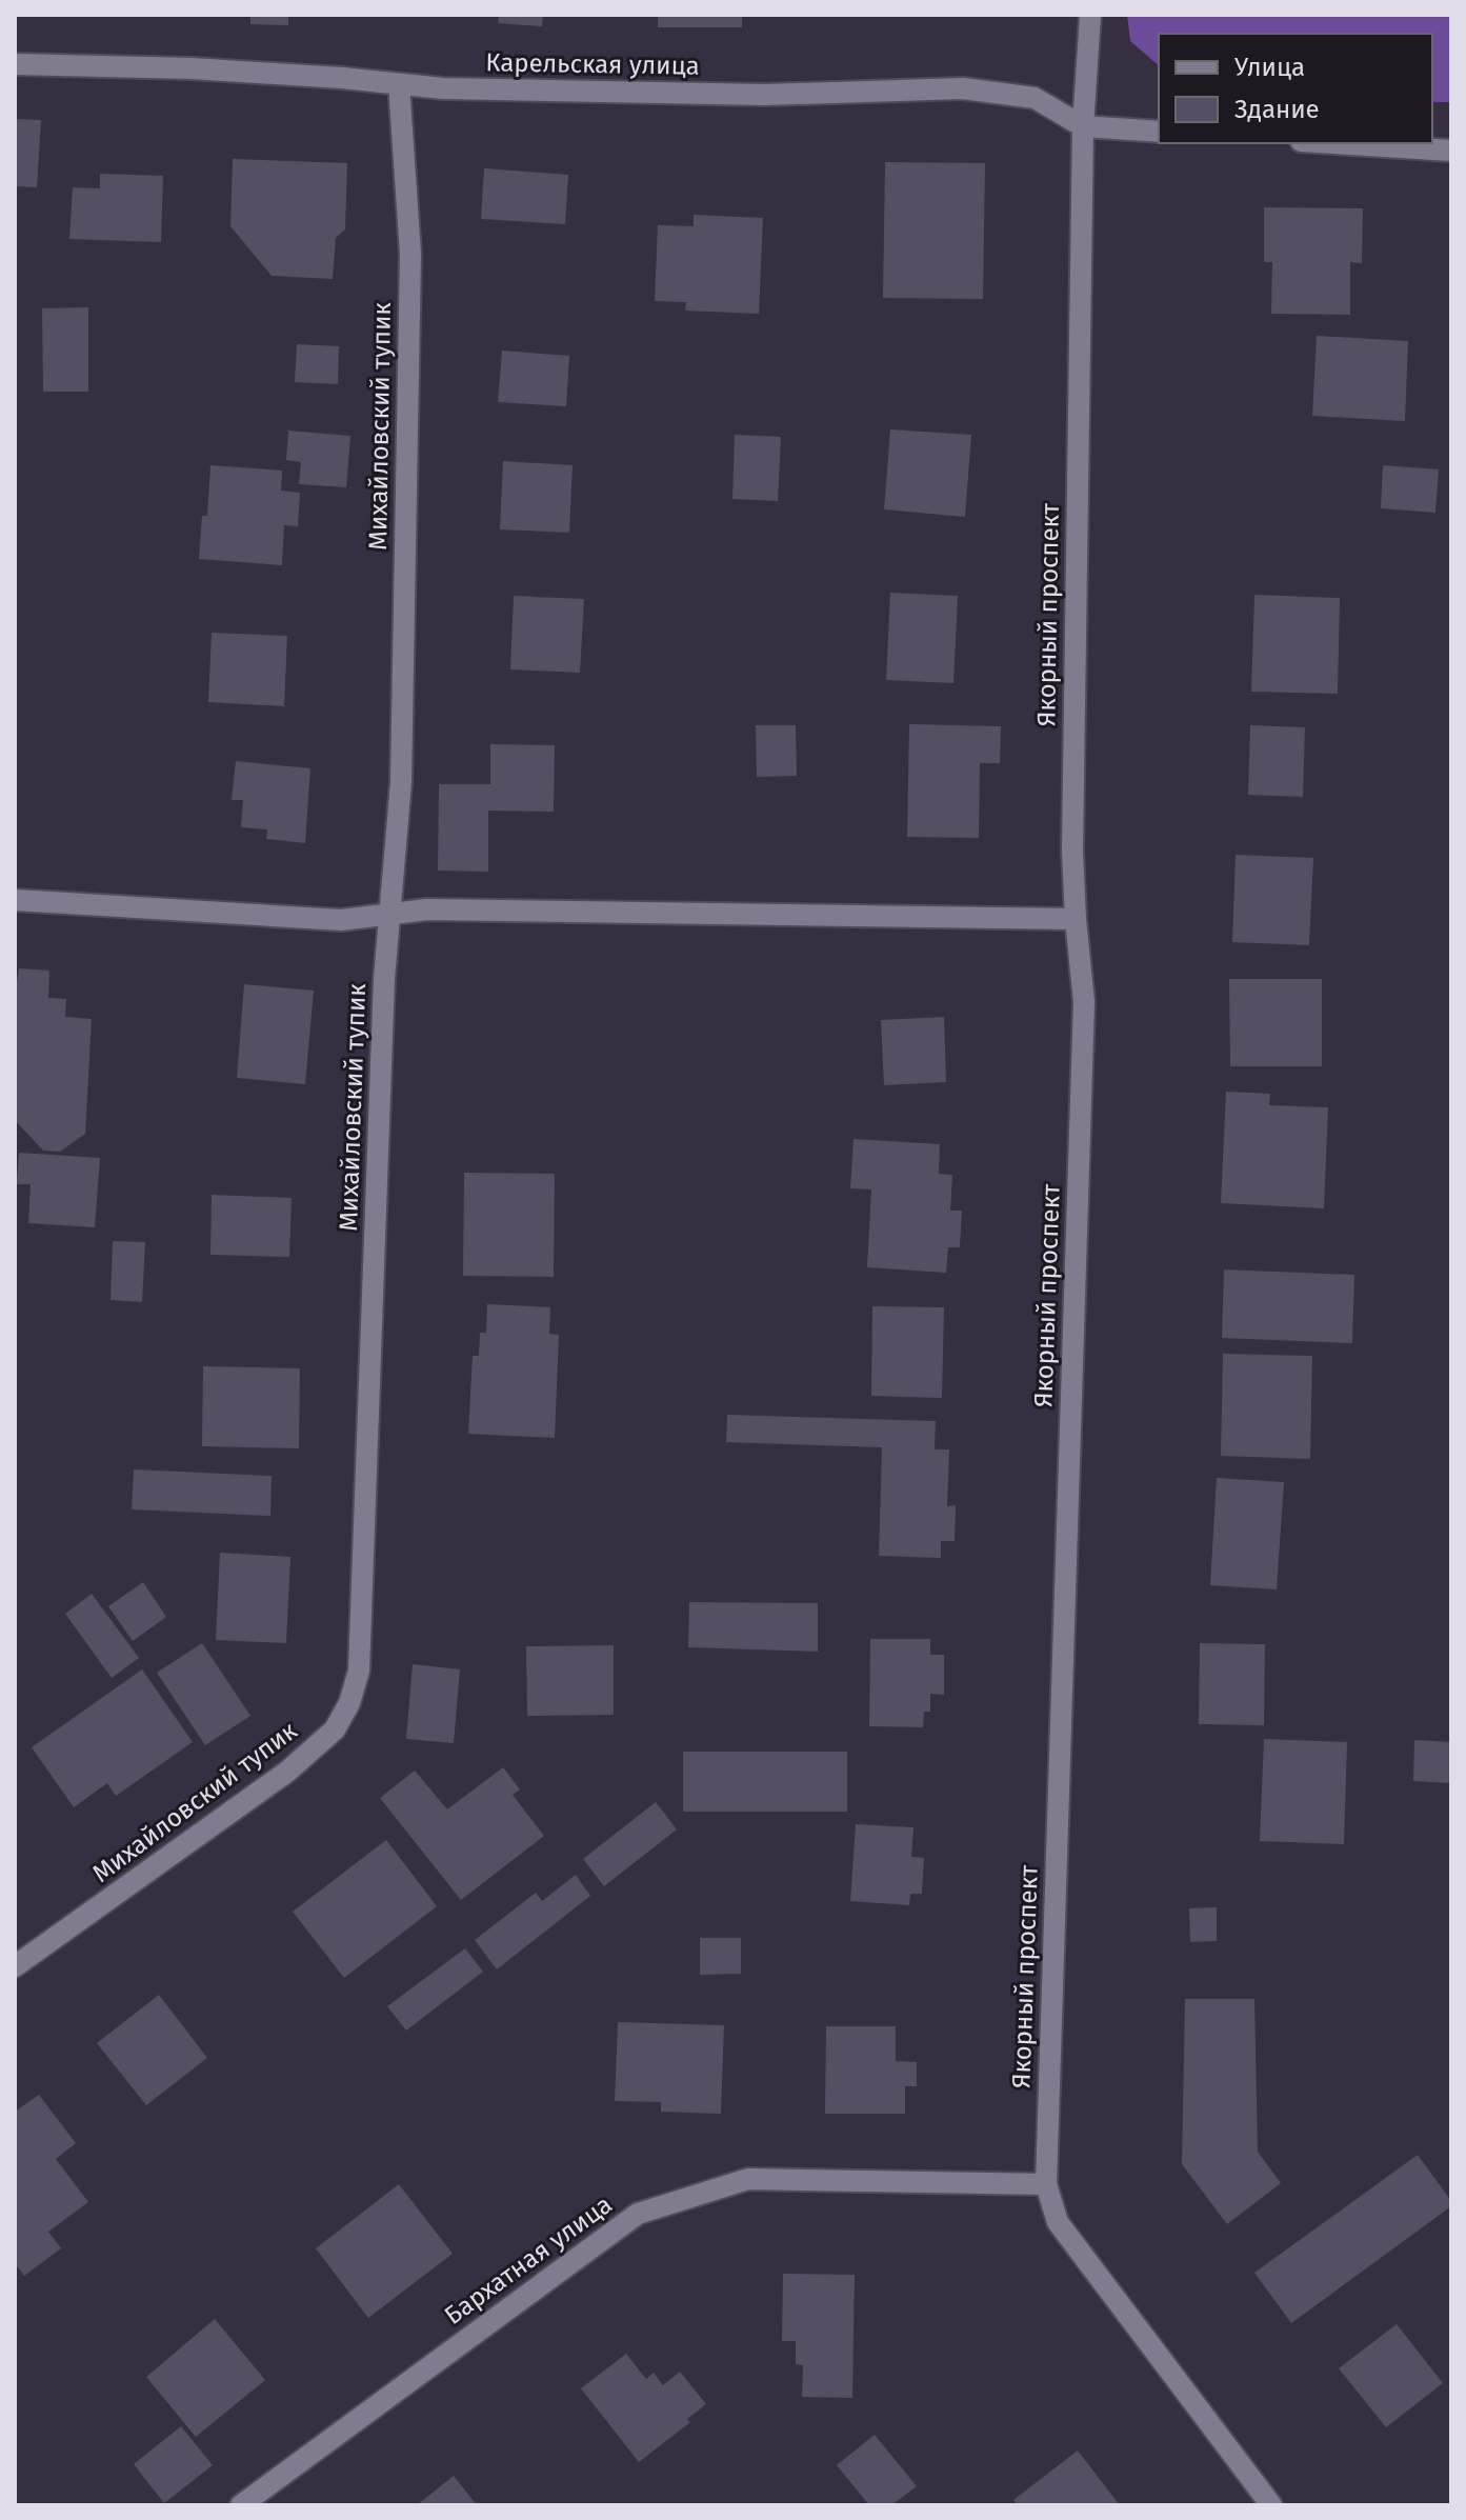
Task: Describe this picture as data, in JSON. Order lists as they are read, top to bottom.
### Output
{
  "streets": {
    "street": [
      "Карельская улица",
      "Михайловский тупик",
      "Якорный проспект",
      "Бархатная улица"
    ]
  },
  "crossings": [
    ["Карельская улица", "Михайловский тупик"],
    ["Карельская улица", "Якорный проспект"],
    ["Якорный проспект", "Бархатная улица"]
  ],
  "legend": ["Улица", "Здание"]
}
